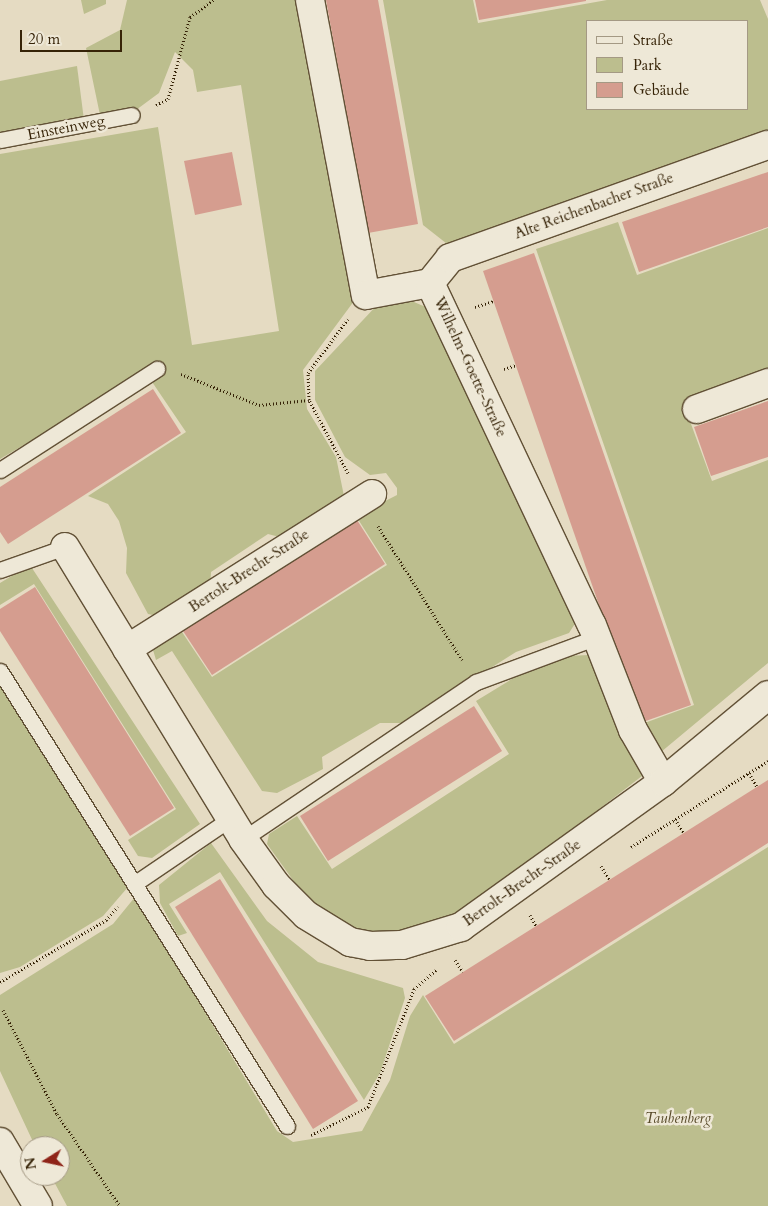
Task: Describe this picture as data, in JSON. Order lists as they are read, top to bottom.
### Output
{
  "streets": {
    "street": ["Alte Reichenbacher Straße", "Wilhelm-Goette-Straße", "Bertolt-Brecht-Straße"],
    "lane": ["Einsteinweg"]
  },
  "crossings": [
    ["Alte Reichenbacher Straße", "Wilhelm-Goette-Straße"],
    ["Wilhelm-Goette-Straße", "Bertolt-Brecht-Straße"]
  ],
  "parks": ["Taubenberg"],
  "legend": ["Straße", "Park", "Gebäude"],
  "scale_bar": "20 m",
  "north": "left"
}
